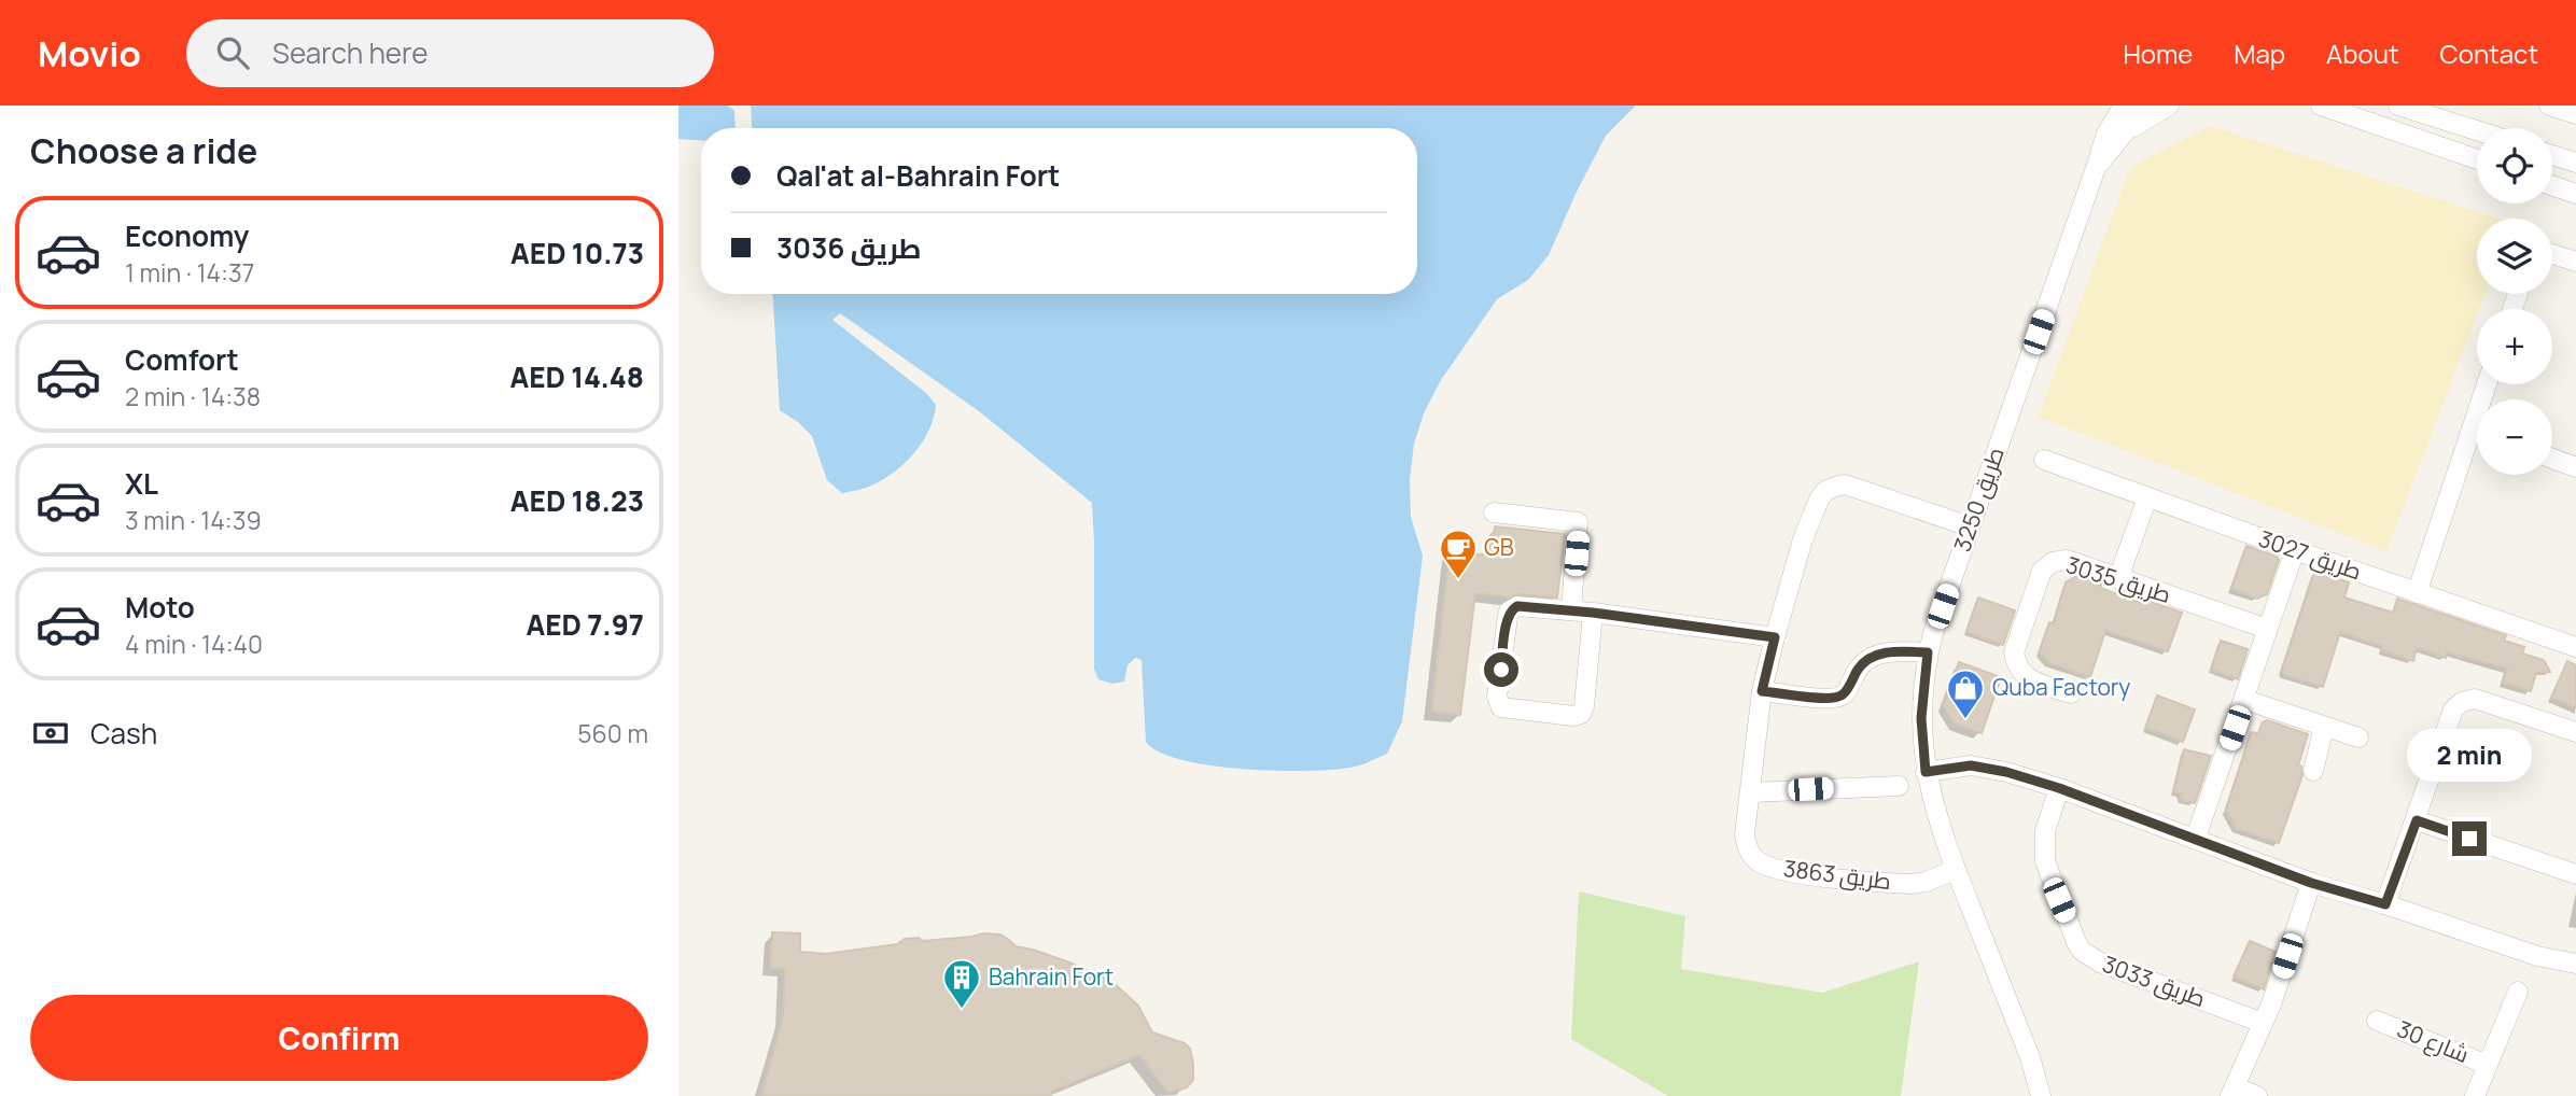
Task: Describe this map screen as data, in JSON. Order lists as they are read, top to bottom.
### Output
{
  "streets": {
    "street": [
      "طريق 3250",
      "طريق 3027",
      "طريق 3035",
      "طريق 3863",
      "طريق 3033",
      "شارع 30"
    ]
  },
  "crossings": [
    ["طريق 3250", "طريق 3863"]
  ],
  "places": {
    "cafe": ["GB"],
    "shop": ["Quba Factory"],
    "building": ["Bahrain Fort"]
  },
  "page": {
    "header": "Movio",
    "search": "Search here",
    "nav": [
      "Home",
      "Map",
      "About",
      "Contact"
    ],
    "heading": "Choose a ride",
    "map_buttons": ["+", "−"],
    "banner": ["Qal'at al-Bahrain Fort", "طريق 3036"],
    "list": [
      {
        "name": "Economy",
        "note": "1 min · 14:37",
        "value": "AED 10.73"
      },
      {
        "name": "Comfort",
        "note": "2 min · 14:38",
        "value": "AED 14.48"
      },
      {
        "name": "XL",
        "note": "3 min · 14:39",
        "value": "AED 18.23"
      },
      {
        "name": "Moto",
        "note": "4 min · 14:40",
        "value": "AED 7.97"
      }
    ],
    "pay": ["Cash", "560 m"],
    "bubble": "2 min",
    "buttons": "Confirm"
  }
}
